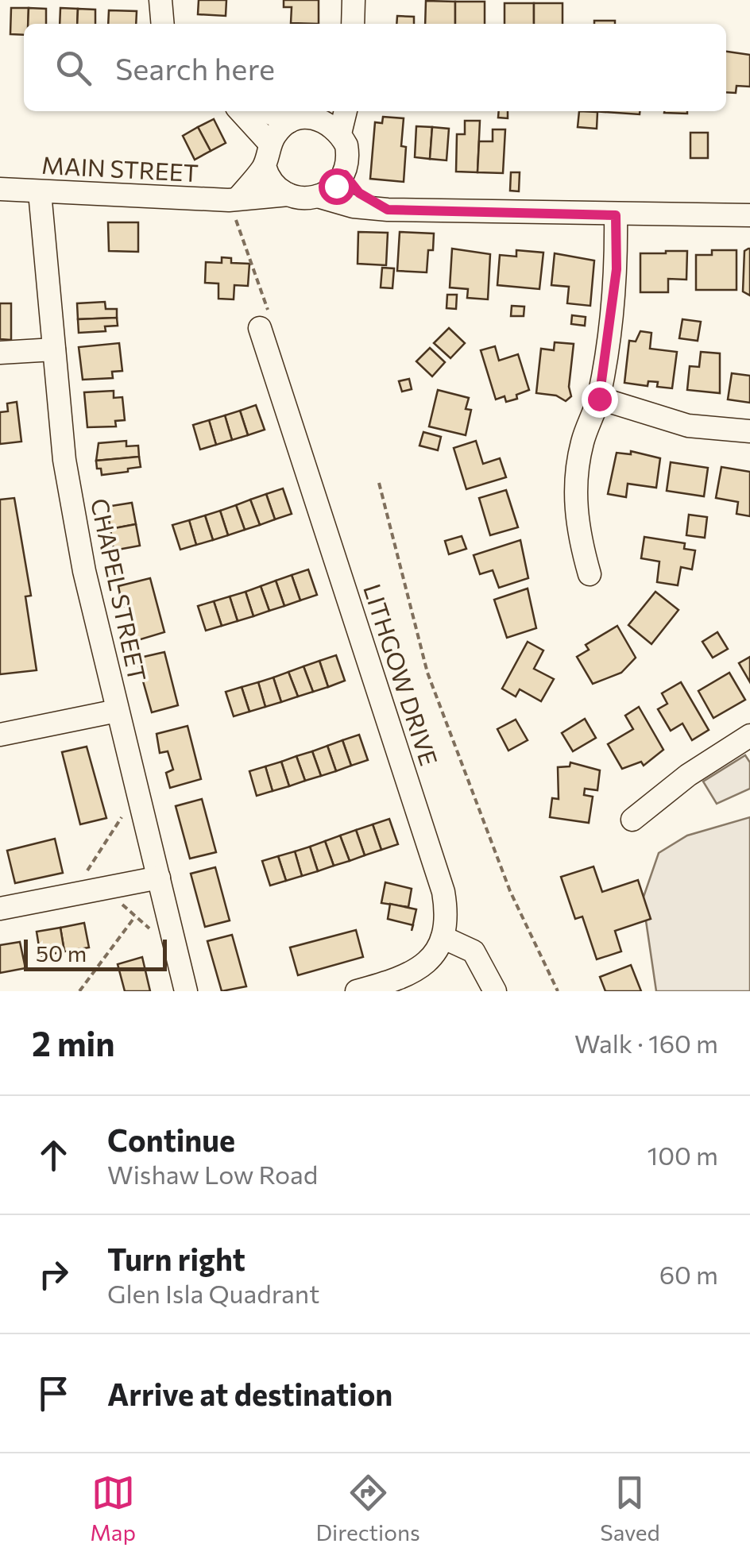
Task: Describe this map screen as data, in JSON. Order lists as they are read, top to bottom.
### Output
{
  "streets": {
    "street": ["MAIN STREET", "CHAPEL STREET", "LITHGOW DRIVE"]
  },
  "crossings": [
    ["MAIN STREET", "CHAPEL STREET"]
  ],
  "scale_bar": "50 m",
  "page": {
    "search": "Search here",
    "scale": "50 m",
    "heading": ["2 min", "Walk · 160 m"],
    "list": [
      ["Continue", "Wishaw Low Road", "100 m"],
      ["Turn right", "Glen Isla Quadrant", "60 m"],
      "Arrive at destination"
    ],
    "nav": ["Map", "Directions", "Saved"]
  }
}
